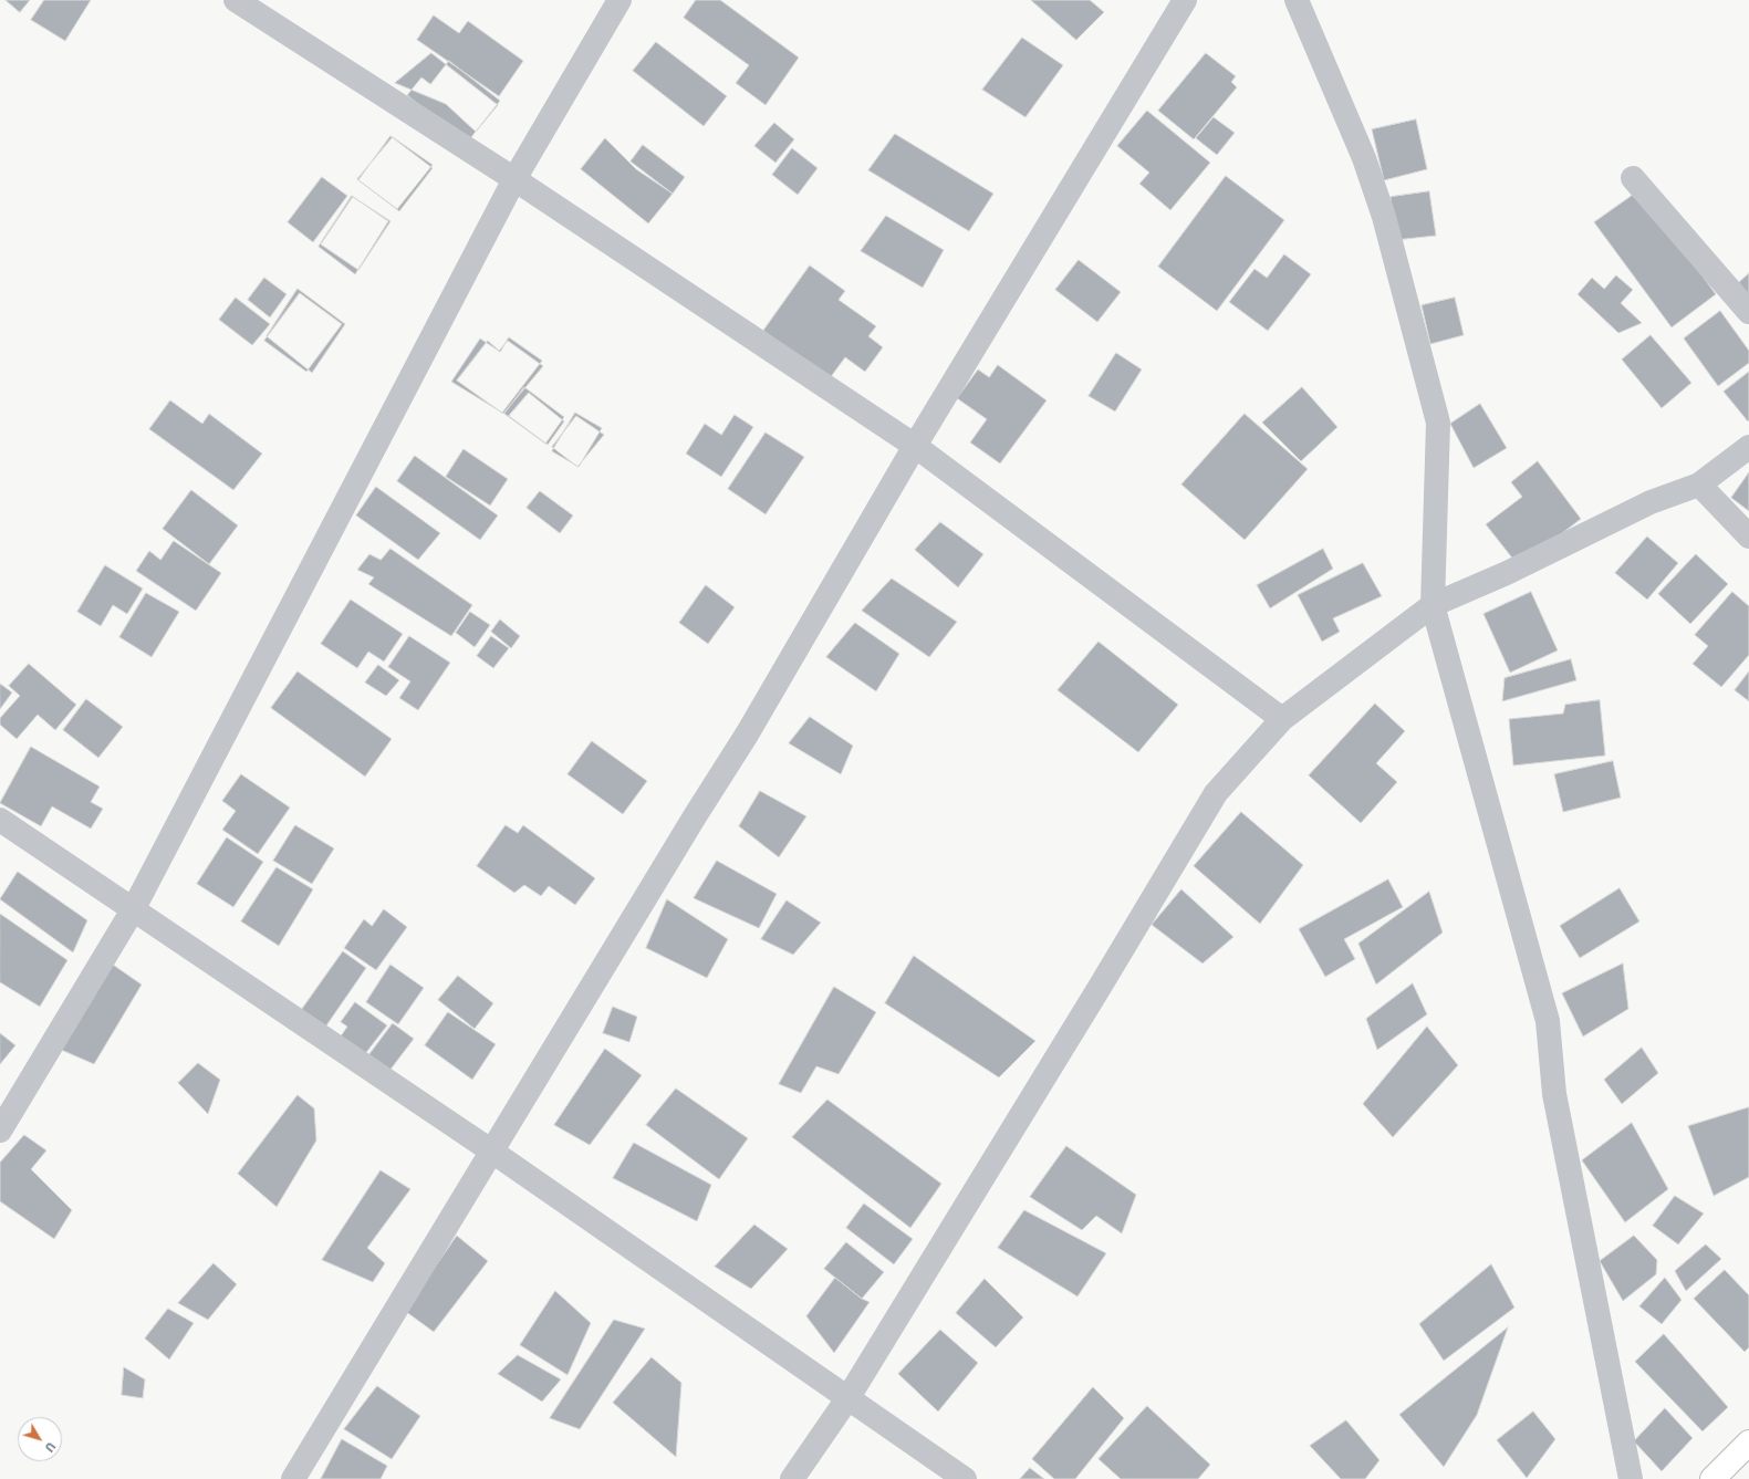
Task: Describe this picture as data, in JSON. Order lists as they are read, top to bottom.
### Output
{
  "north": "bottom right"
}
